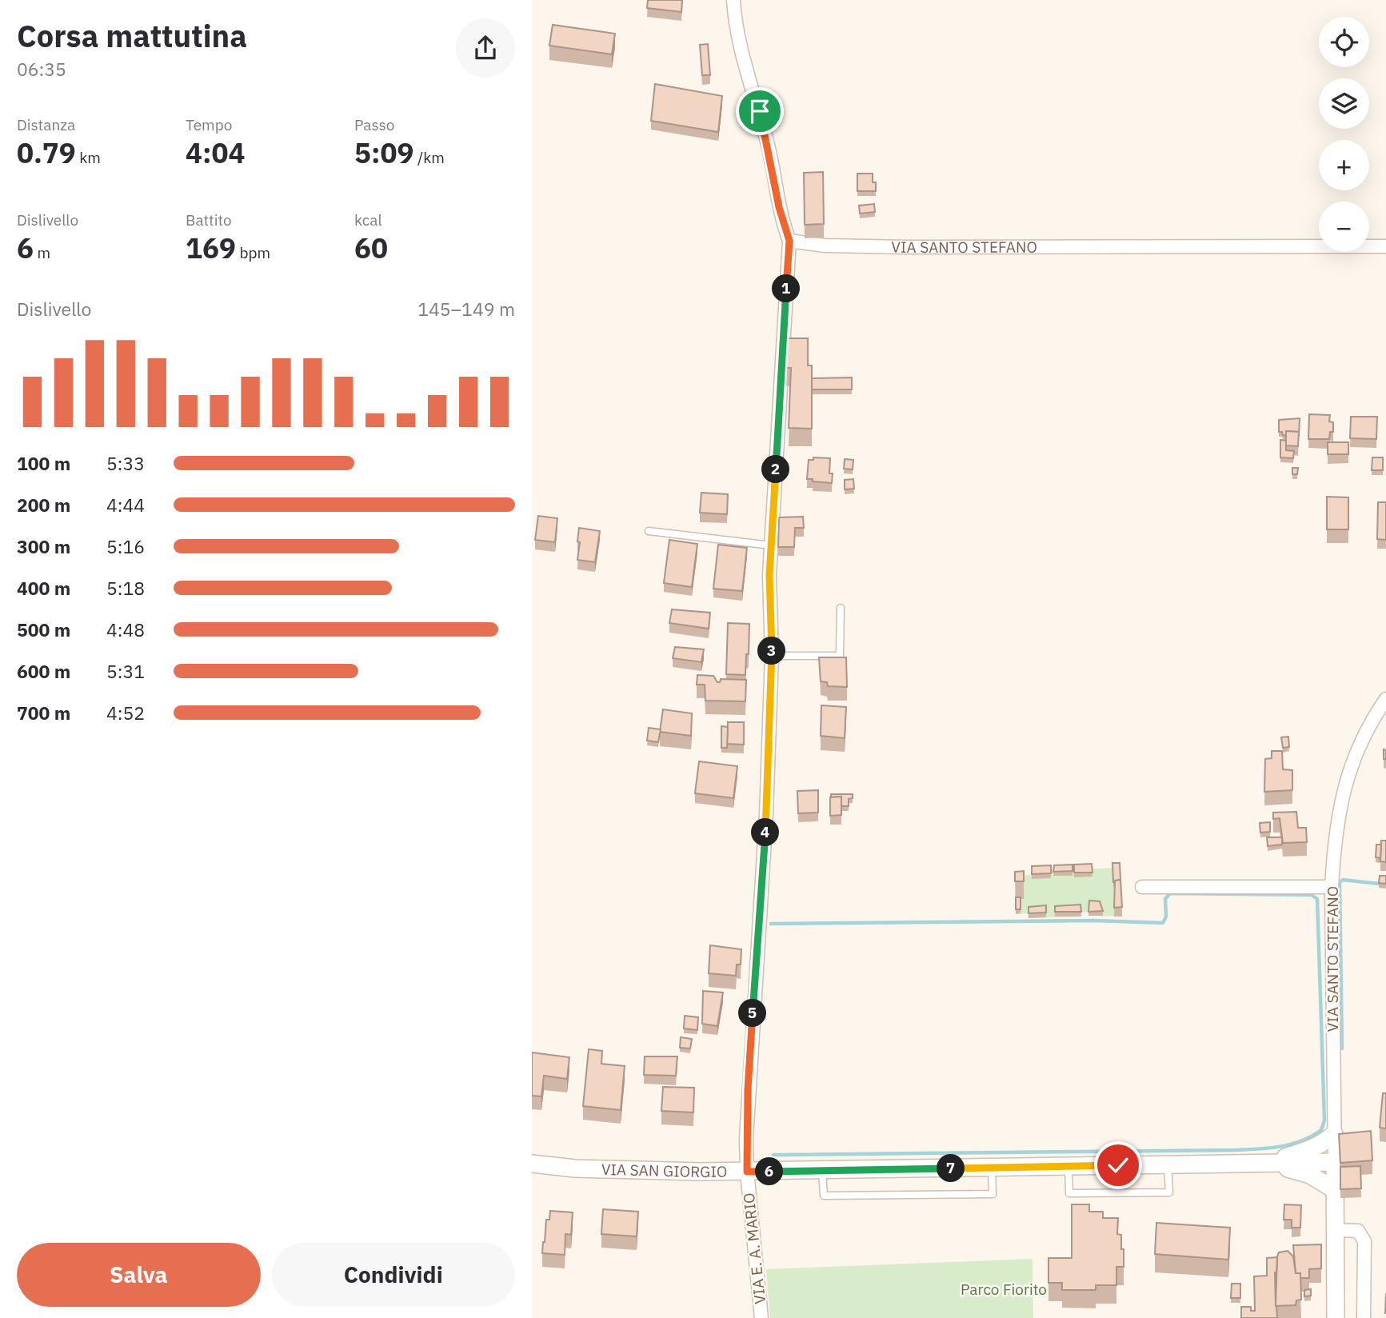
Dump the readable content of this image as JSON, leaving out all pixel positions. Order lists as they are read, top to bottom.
{
  "streets": {
    "street": ["VIA SANTO STEFANO", "VIA SAN GIORGIO", "VIA E. A. MARIO"]
  },
  "crossings": [
    ["VIA SANTO STEFANO", "VIA SAN GIORGIO"],
    ["VIA SANTO STEFANO", "VIA E. A. MARIO"],
    ["VIA SAN GIORGIO", "VIA E. A. MARIO"]
  ],
  "parks": ["Parco Fiorito"],
  "page": {
    "heading": ["Corsa mattutina", "06:35"],
    "map_buttons": ["+", "−"],
    "stats": [
      ["Distanza", "0.79 km"],
      ["Tempo", "4:04"],
      ["Passo", "5:09 /km"],
      ["Dislivello", "6 m"],
      ["Battito", "169 bpm"],
      ["kcal", "60"]
    ],
    "pins": [
      "1",
      "2",
      "3",
      "4",
      "5",
      "7",
      "6"
    ],
    "chart": ["Dislivello", "145–149 m"],
    "list": [
      {
        "name": "100 m",
        "note": "5:33"
      },
      {
        "name": "200 m",
        "note": "4:44"
      },
      {
        "name": "300 m",
        "note": "5:16"
      },
      {
        "name": "400 m",
        "note": "5:18"
      },
      {
        "name": "500 m",
        "note": "4:48"
      },
      {
        "name": "600 m",
        "note": "5:31"
      },
      {
        "name": "700 m",
        "note": "4:52"
      }
    ],
    "buttons": ["Salva", "Condividi"]
  }
}
